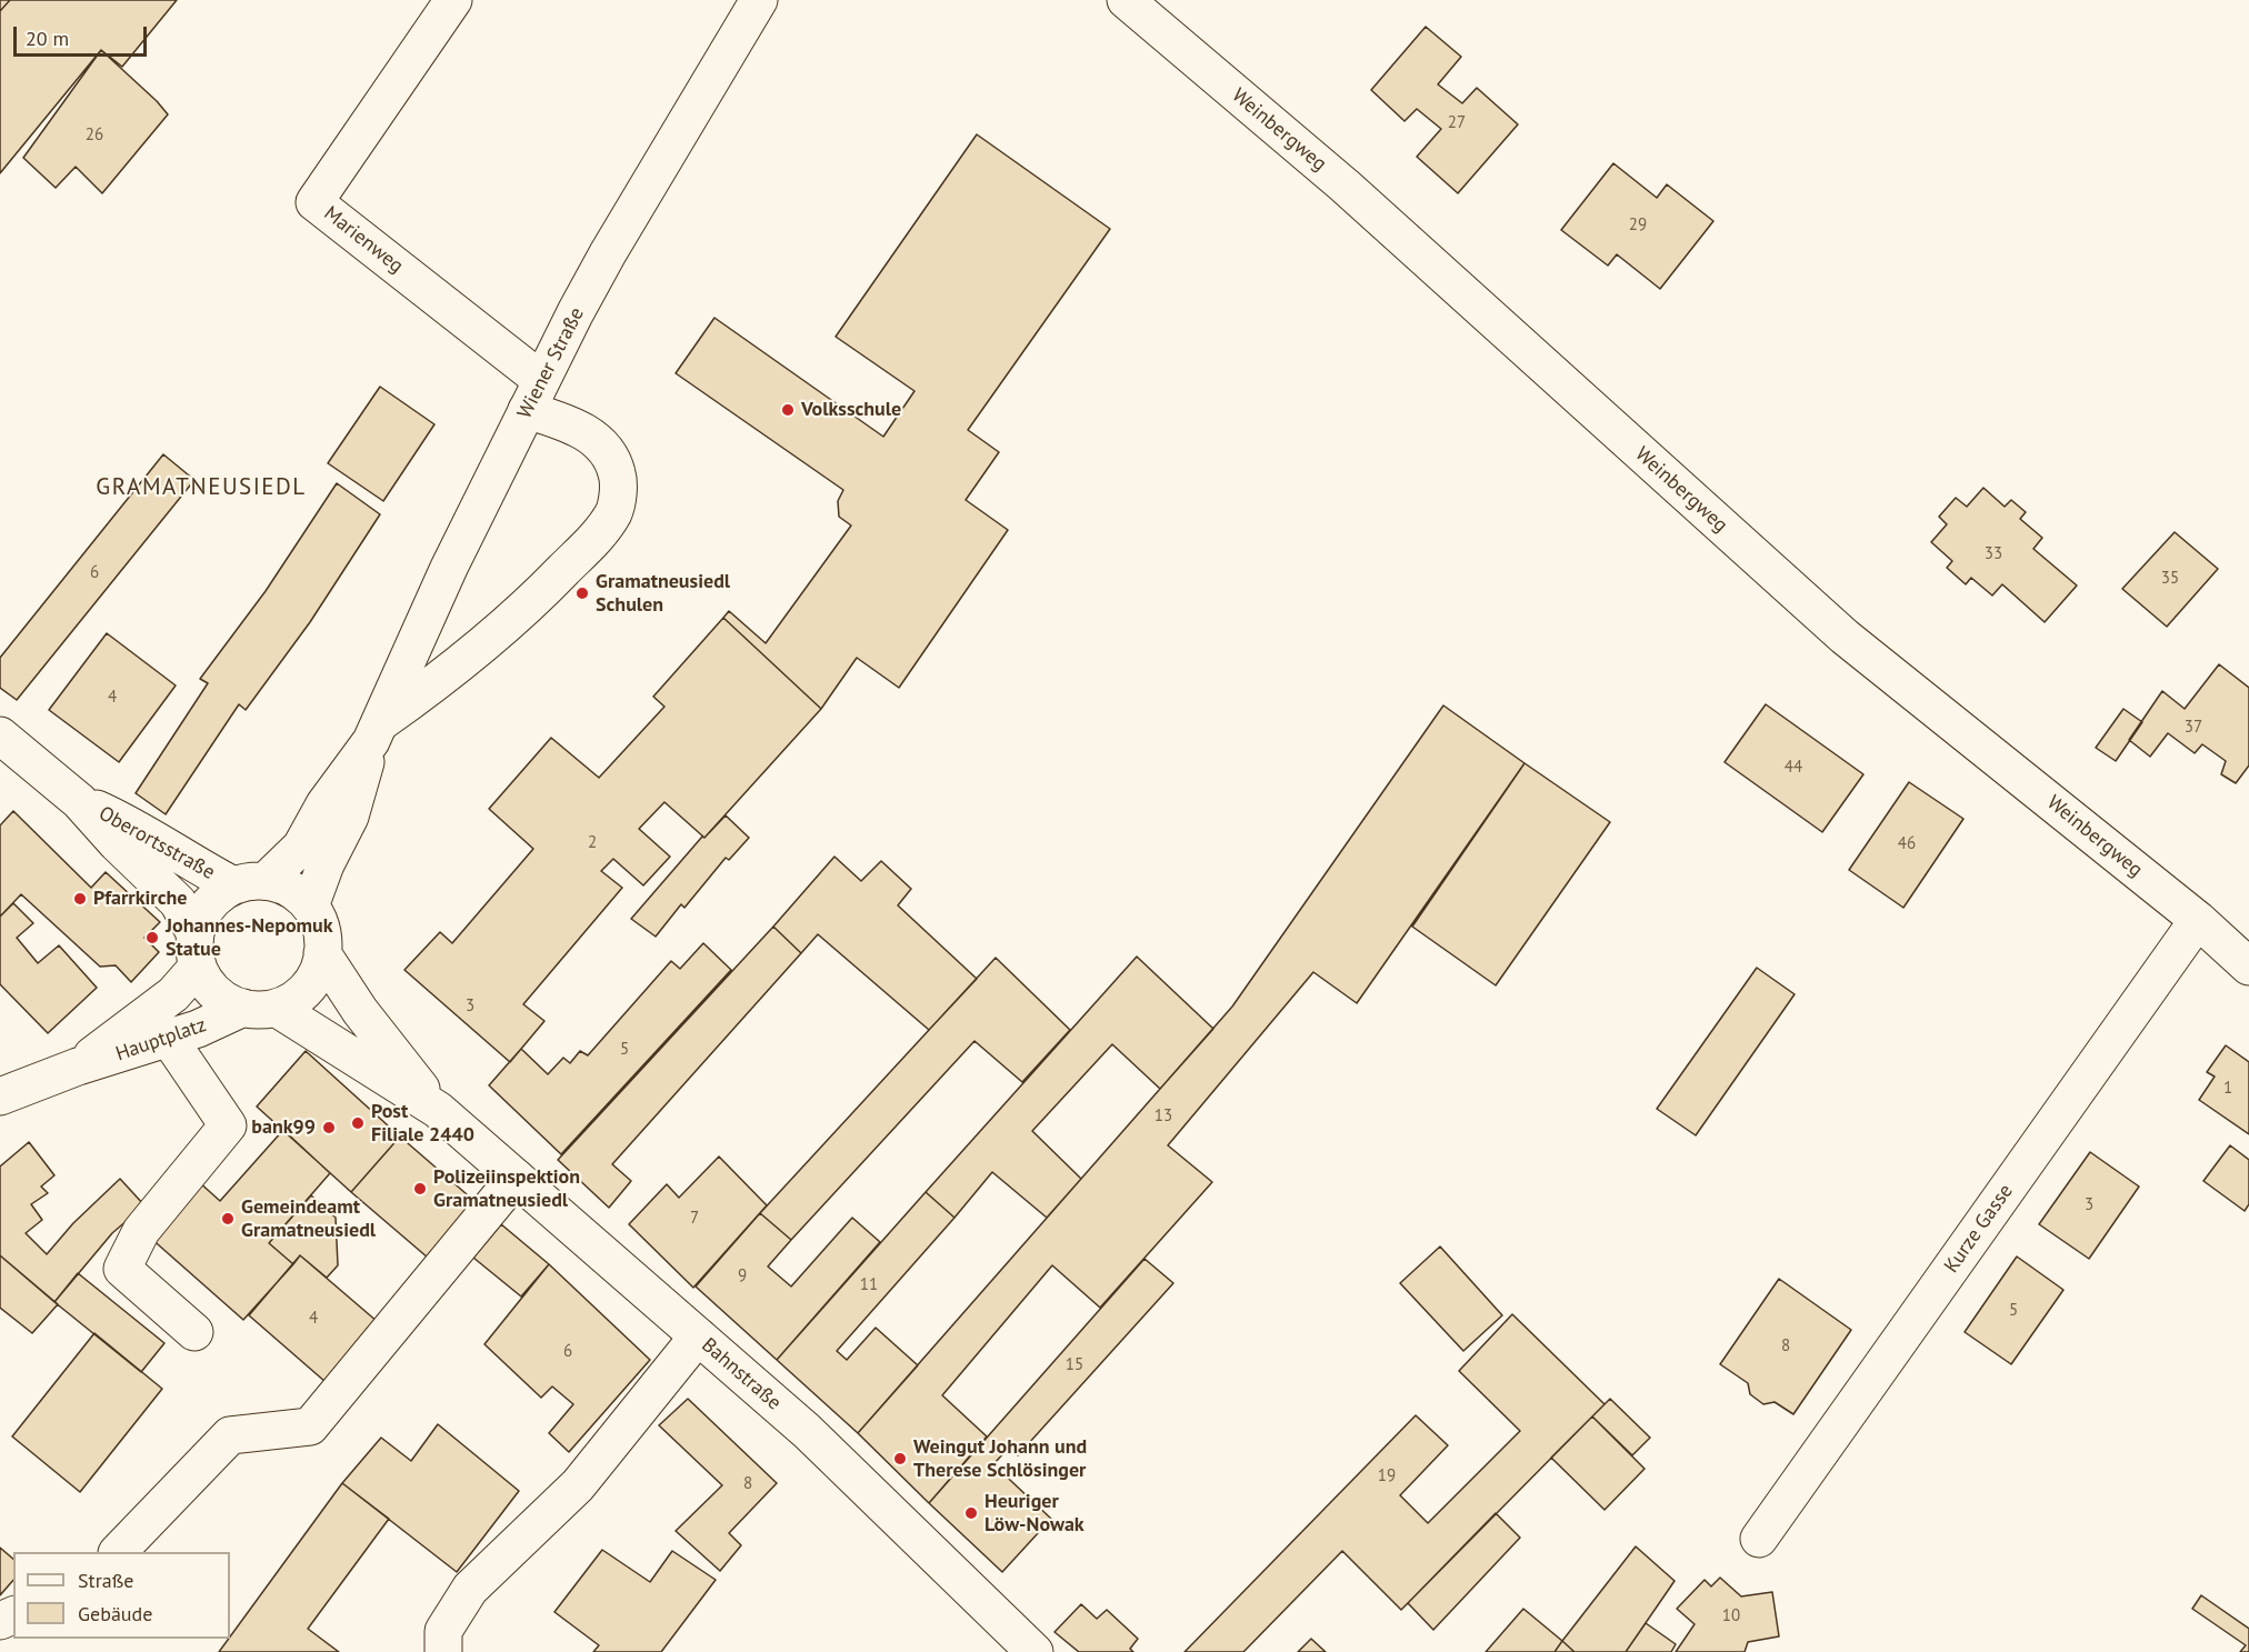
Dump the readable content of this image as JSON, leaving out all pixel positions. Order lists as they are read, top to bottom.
{
  "streets": {
    "main road": [
      "Weinbergweg",
      "Marienweg",
      "Wiener Straße",
      "Oberortsstraße",
      "Hauptplatz",
      "Kurze Gasse",
      "Bahnstraße"
    ]
  },
  "crossings": [
    ["Weinbergweg", "Kurze Gasse"],
    ["Marienweg", "Wiener Straße"],
    ["Wiener Straße", "Oberortsstraße"],
    ["Wiener Straße", "Hauptplatz"],
    ["Wiener Straße", "Bahnstraße"],
    ["Oberortsstraße", "Hauptplatz"],
    ["Oberortsstraße", "Bahnstraße"],
    ["Hauptplatz", "Bahnstraße"]
  ],
  "districts": ["GRAMATNEUSIEDL"],
  "places": [
    "Volksschule",
    "Gramatneusiedl Schulen",
    "Pfarrkirche",
    "Johannes-Nepomuk Statue",
    "Post Filiale 2440",
    "bank99",
    "Polizeiinspektion Gramatneusiedl",
    "Gemeindeamt Gramatneusiedl",
    "Weingut Johann und Therese Schlösinger",
    "Heuriger Löw-Nowak"
  ],
  "house_numbers": [
    "27",
    "26",
    "29",
    "33",
    "6",
    "35",
    "4",
    "37",
    "44",
    "2",
    "46",
    "3",
    "5",
    "1",
    "13",
    "3",
    "7",
    "9",
    "11",
    "5",
    "4",
    "8",
    "6",
    "15",
    "19",
    "8",
    "10"
  ],
  "legend": ["Straße", "Gebäude"],
  "scale_bar": "20 m"
}
